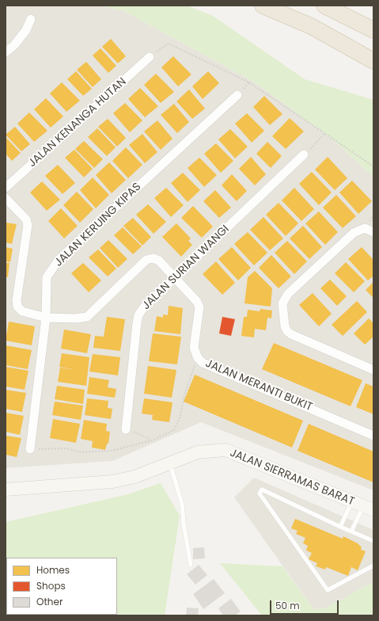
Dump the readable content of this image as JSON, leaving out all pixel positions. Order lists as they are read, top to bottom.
{
  "streets": {
    "street": [
      "JALAN KENANGA HUTAN",
      "JALAN KERUING KIPAS",
      "JALAN SURIAN WANGI",
      "JALAN MERANTI BUKIT",
      "JALAN SIERRAMAS BARAT"
    ]
  },
  "crossings": [
    ["JALAN KERUING KIPAS", "JALAN MERANTI BUKIT"],
    ["JALAN SURIAN WANGI", "JALAN MERANTI BUKIT"]
  ],
  "legend": ["Homes", "Shops", "Other"],
  "scale_bar": "50 m"
}
